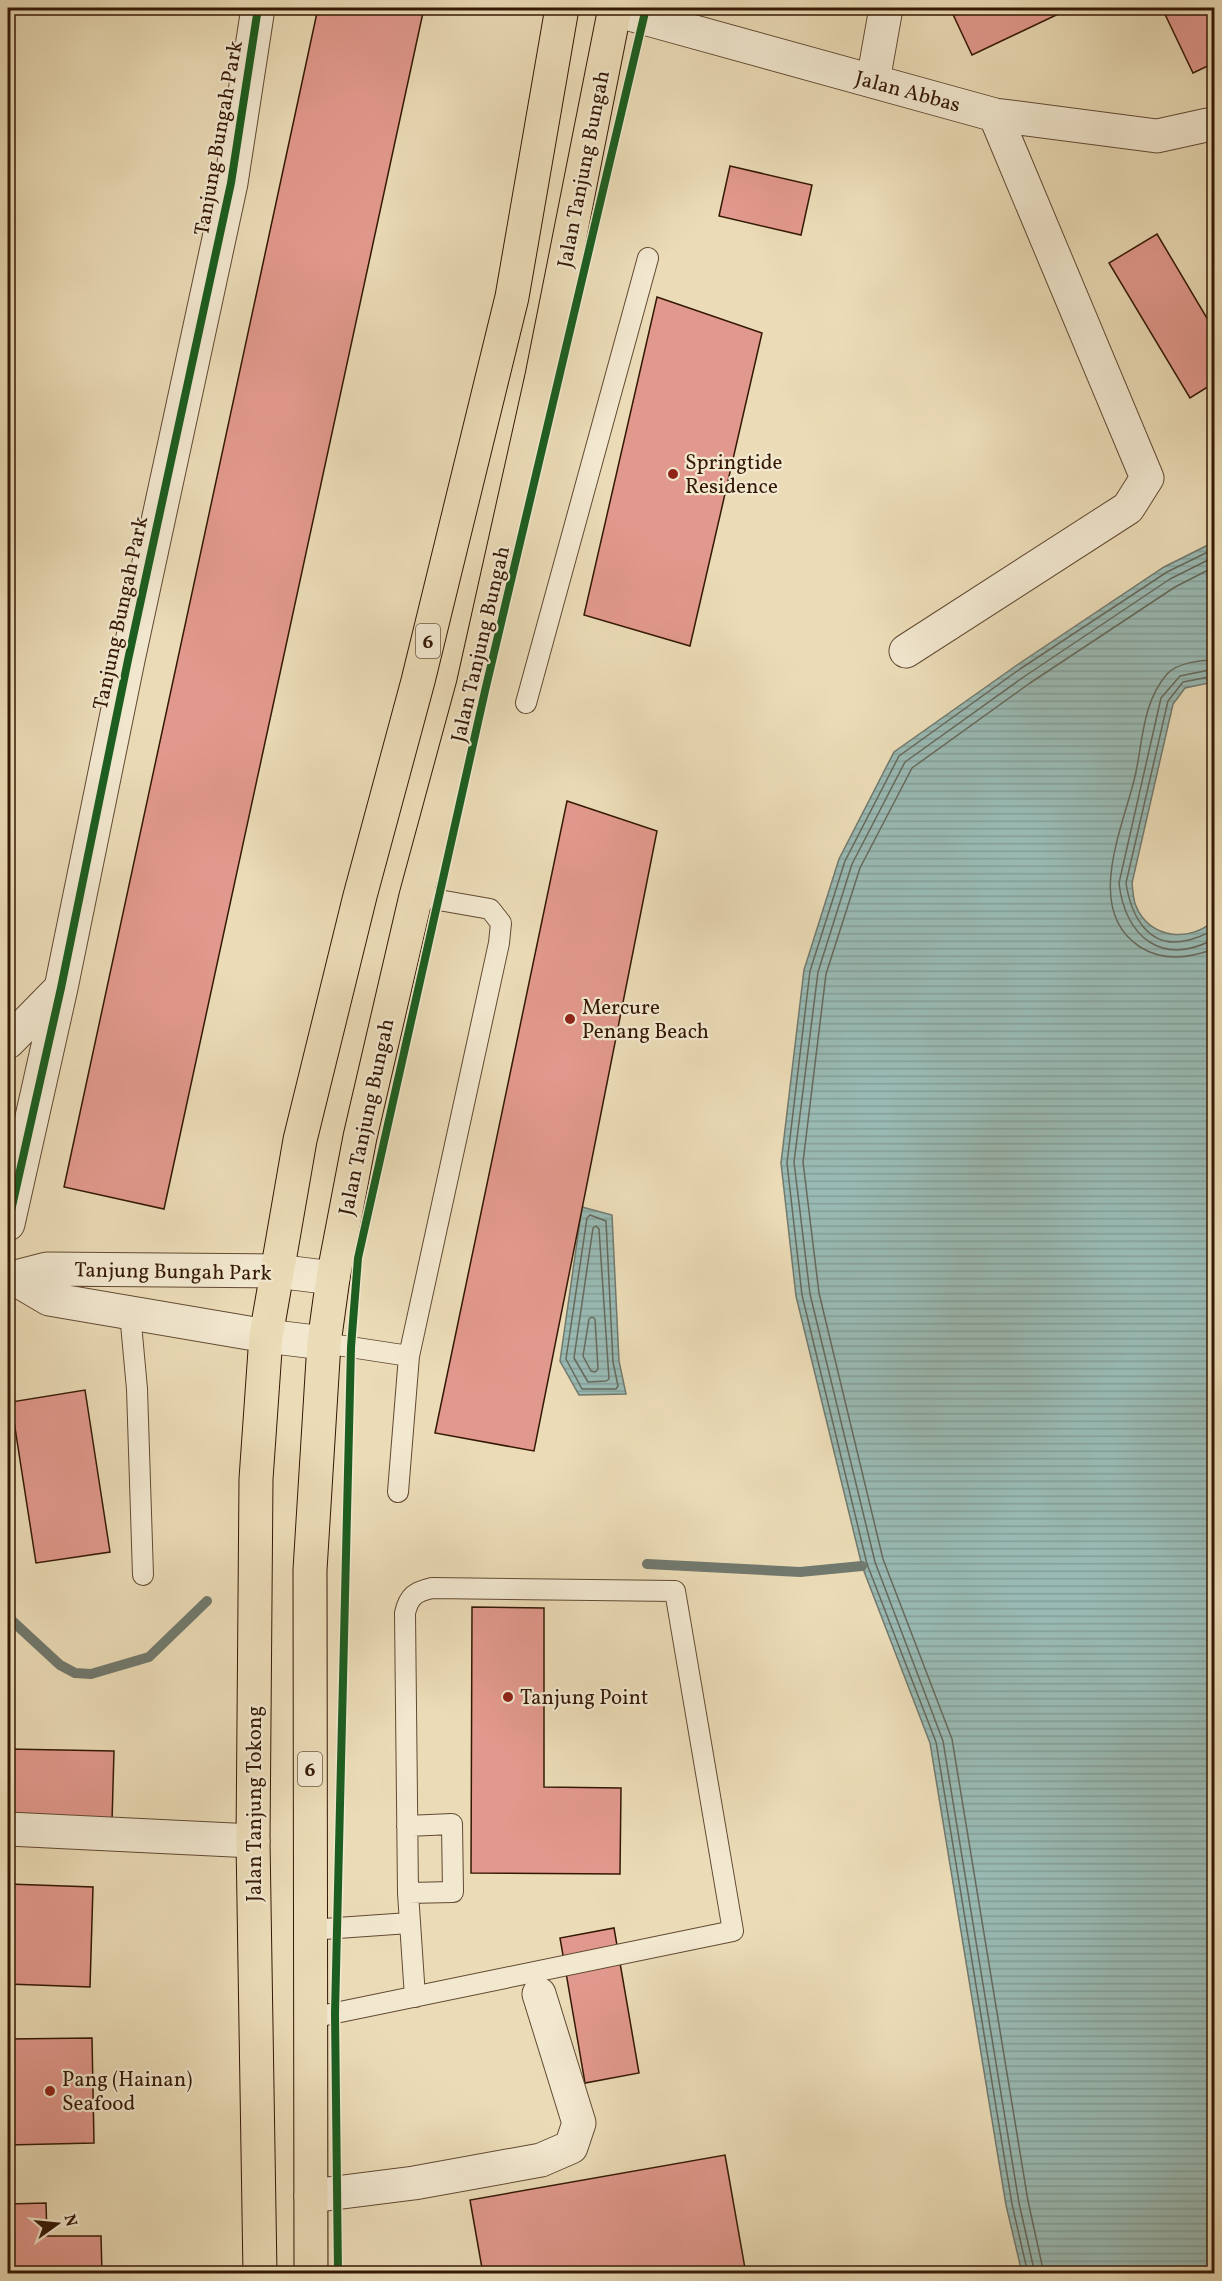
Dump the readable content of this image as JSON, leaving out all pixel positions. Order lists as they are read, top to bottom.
{
  "streets": {
    "main road": ["Jalan Tanjung Bungah", "6", "Jalan Tanjung Tokong"],
    "street": ["Jalan Abbas", "Tanjung Bungah Park"]
  },
  "crossings": [
    ["Jalan Abbas", "Jalan Tanjung Bungah"],
    ["Tanjung Bungah Park", "Jalan Tanjung Bungah"],
    ["Tanjung Bungah Park", "6"],
    ["Tanjung Bungah Park", "Jalan Tanjung Tokong"],
    ["Jalan Tanjung Bungah", "6"],
    ["6", "Jalan Tanjung Tokong"]
  ],
  "places": [
    "Springtide Residence",
    "Mercure Penang Beach",
    "Tanjung Point",
    "Pang (Hainan) Seafood"
  ],
  "north": "right"
}
